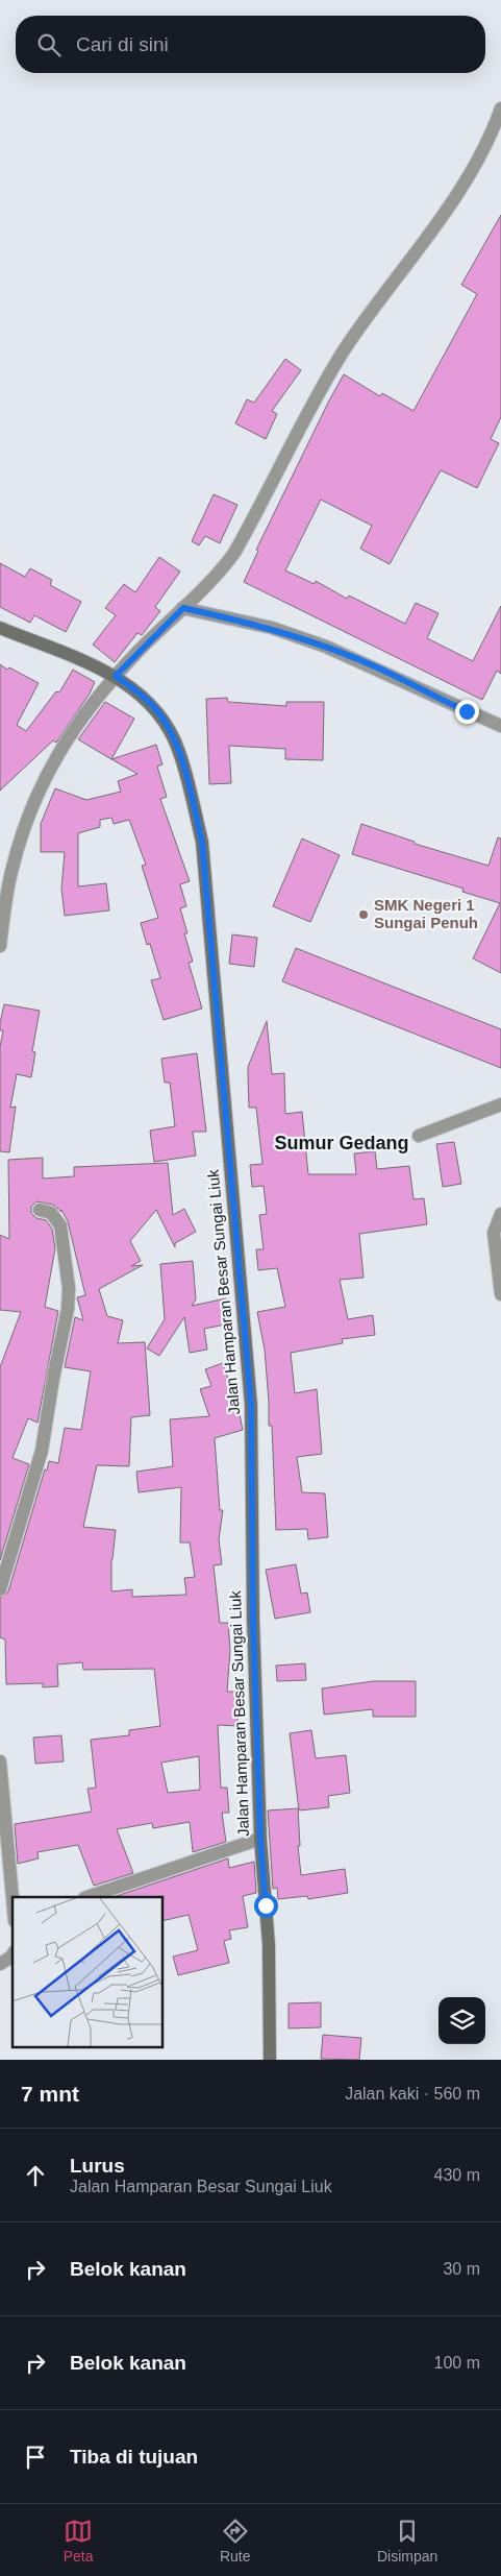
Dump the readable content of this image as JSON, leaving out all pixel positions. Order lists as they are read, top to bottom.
{
  "streets": {
    "street": ["Jalan Hamparan Besar Sungai Liuk"]
  },
  "districts": ["Sumur Gedang"],
  "places": ["SMK Negeri 1 Sungai Penuh"],
  "page": {
    "search": "Cari di sini",
    "heading": ["7 mnt", "Jalan kaki · 560 m"],
    "list": [
      ["Lurus", "Jalan Hamparan Besar Sungai Liuk", "430 m"],
      ["Belok kanan", "30 m"],
      ["Belok kanan", "100 m"],
      "Tiba di tujuan"
    ],
    "nav": ["Peta", "Rute", "Disimpan"]
  }
}
